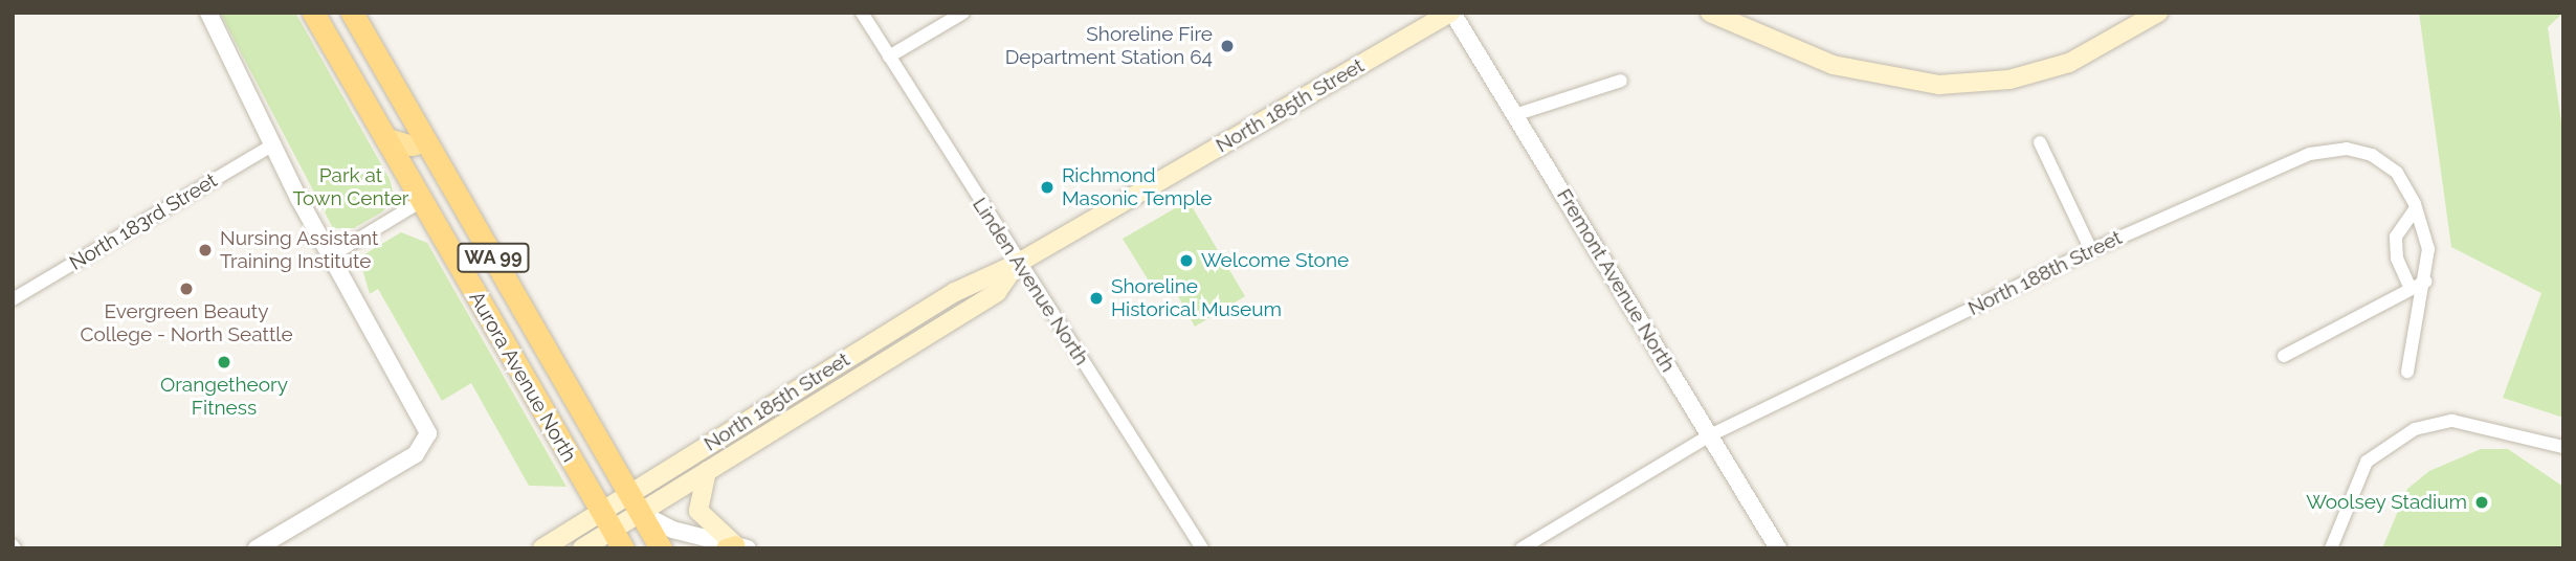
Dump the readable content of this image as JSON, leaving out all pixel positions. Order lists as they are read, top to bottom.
{
  "streets": {
    "highway": ["WA 99", "Aurora Avenue North"],
    "main road": ["North 185th Street"],
    "street": [
      "North 183rd Street",
      "North 188th Street",
      "Fremont Avenue North",
      "Linden Avenue North"
    ]
  },
  "crossings": [
    ["North 185th Street", "Fremont Avenue North"],
    ["North 185th Street", "Linden Avenue North"],
    ["North 185th Street", "Aurora Avenue North"],
    ["North 188th Street", "Fremont Avenue North"]
  ],
  "parks": ["Park at Town Center"],
  "places": [
    "Shoreline Fire Department Station 64",
    "Richmond Masonic Temple",
    "Nursing Assistant Training Institute",
    "Welcome Stone",
    "Evergreen Beauty College - North Seattle",
    "Shoreline Historical Museum",
    "Orangetheory Fitness",
    "Woolsey Stadium"
  ]
}
